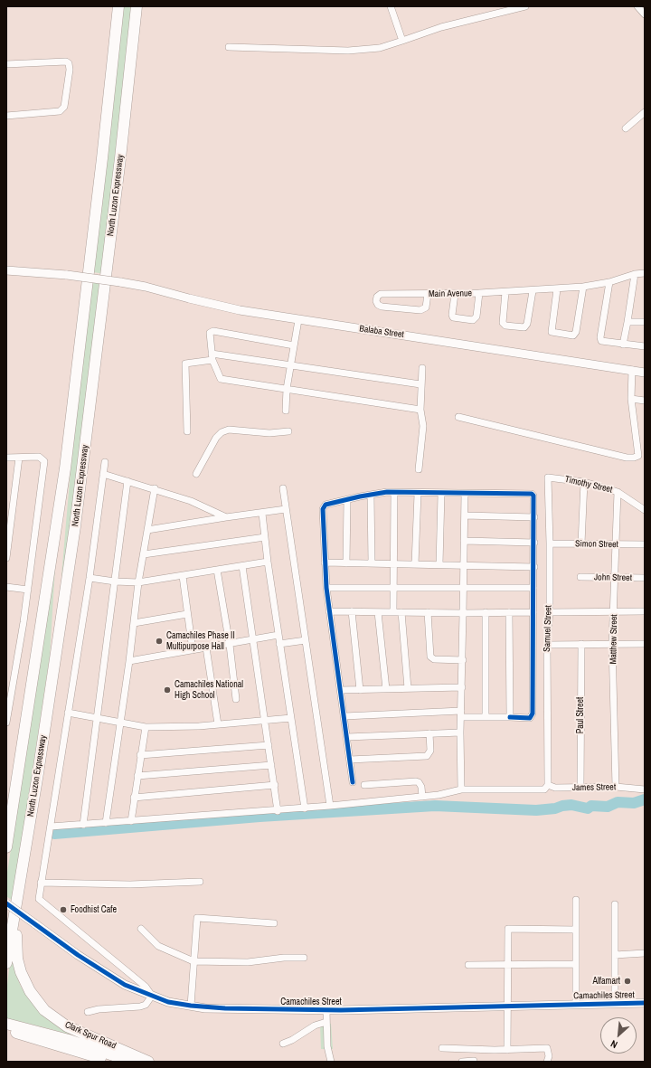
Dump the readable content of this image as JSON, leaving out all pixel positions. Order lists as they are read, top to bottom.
{
  "streets": {
    "highway": ["North Luzon Expressway", "Clark Spur Road"],
    "street": [
      "Main Avenue",
      "Balaba Street",
      "Timothy Street",
      "Simon Street",
      "John Street",
      "Samuel Street",
      "Matthew Street",
      "Paul Street",
      "James Street",
      "Camachiles Street"
    ]
  },
  "crossings": [
    ["North Luzon Expressway", "Clark Spur Road"],
    ["Timothy Street", "Samuel Street"],
    ["Timothy Street", "Matthew Street"],
    ["Simon Street", "Samuel Street"],
    ["Simon Street", "Matthew Street"],
    ["John Street", "Matthew Street"],
    ["Samuel Street", "James Street"],
    ["Matthew Street", "James Street"],
    ["Paul Street", "James Street"]
  ],
  "places": [
    "Camachiles Phase II Multipurpose Hall",
    "Camachiles National High School",
    "Foodhist Cafe",
    "Alfamart"
  ],
  "north": "bottom left"
}
